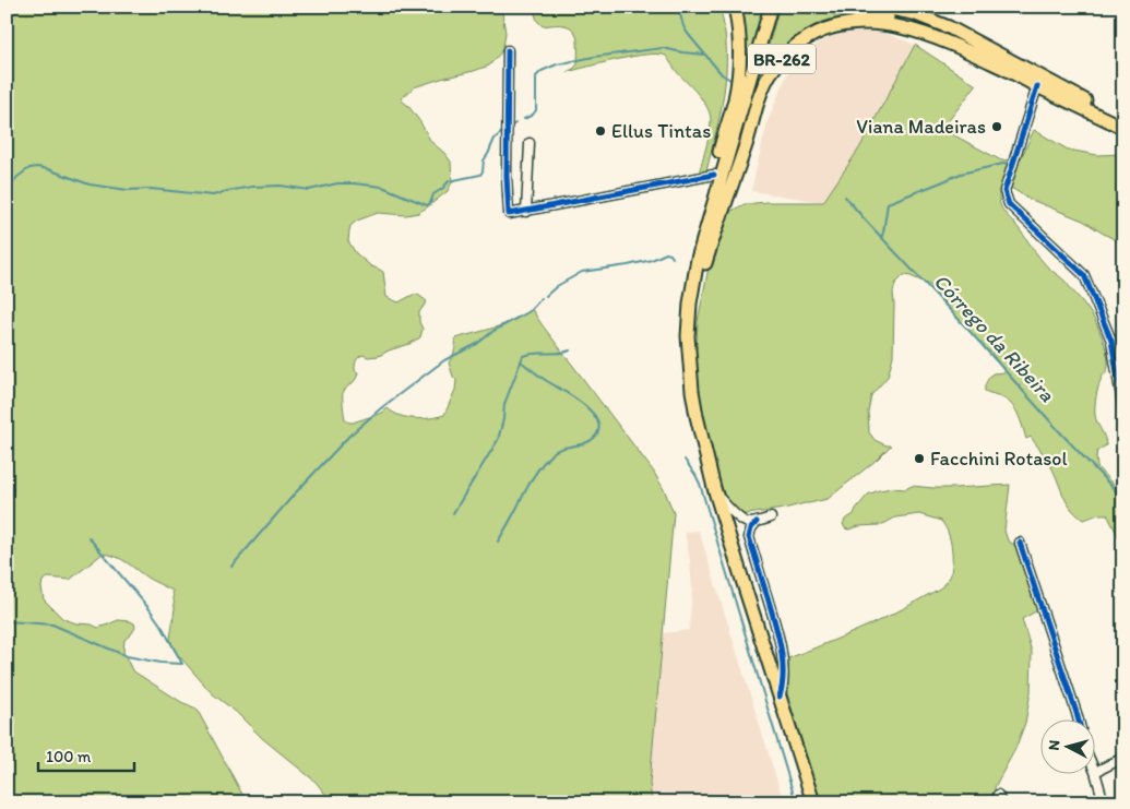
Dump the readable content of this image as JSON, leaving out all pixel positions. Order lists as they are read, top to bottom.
{
  "streets": {
    "highway": ["BR-262"]
  },
  "water": ["Córrego da Ribeira"],
  "places": ["Viana Madeiras", "Ellus Tintas", "Facchini Rotasol"],
  "scale_bar": "100 m",
  "north": "left"
}
